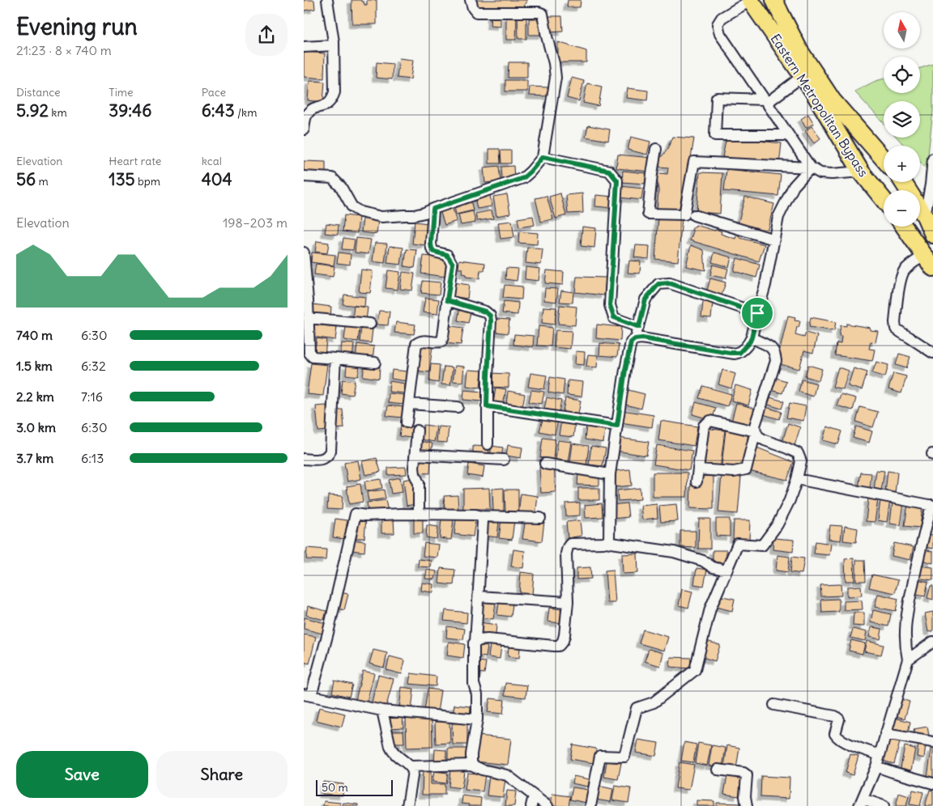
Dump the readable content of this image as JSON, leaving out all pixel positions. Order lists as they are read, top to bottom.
{
  "streets": {
    "main road": ["Eastern Metropolitan Bypass"]
  },
  "scale_bar": "50 m",
  "north": "top",
  "page": {
    "heading": ["Evening run", "21:23 · 8 × 740 m"],
    "map_buttons": ["+", "−"],
    "stats": [
      ["Distance", "5.92 km"],
      ["Time", "39:46"],
      ["Pace", "6:43 /km"],
      ["Elevation", "56 m"],
      ["Heart rate", "135 bpm"],
      ["kcal", "404"]
    ],
    "chart": ["Elevation", "198–203 m"],
    "list": [
      {
        "name": "740 m",
        "note": "6:30"
      },
      {
        "name": "1.5 km",
        "note": "6:32"
      },
      {
        "name": "2.2 km",
        "note": "7:16"
      },
      {
        "name": "3.0 km",
        "note": "6:30"
      },
      {
        "name": "3.7 km",
        "note": "6:13"
      }
    ],
    "buttons": ["Save", "Share"],
    "scale": "50 m"
  }
}
